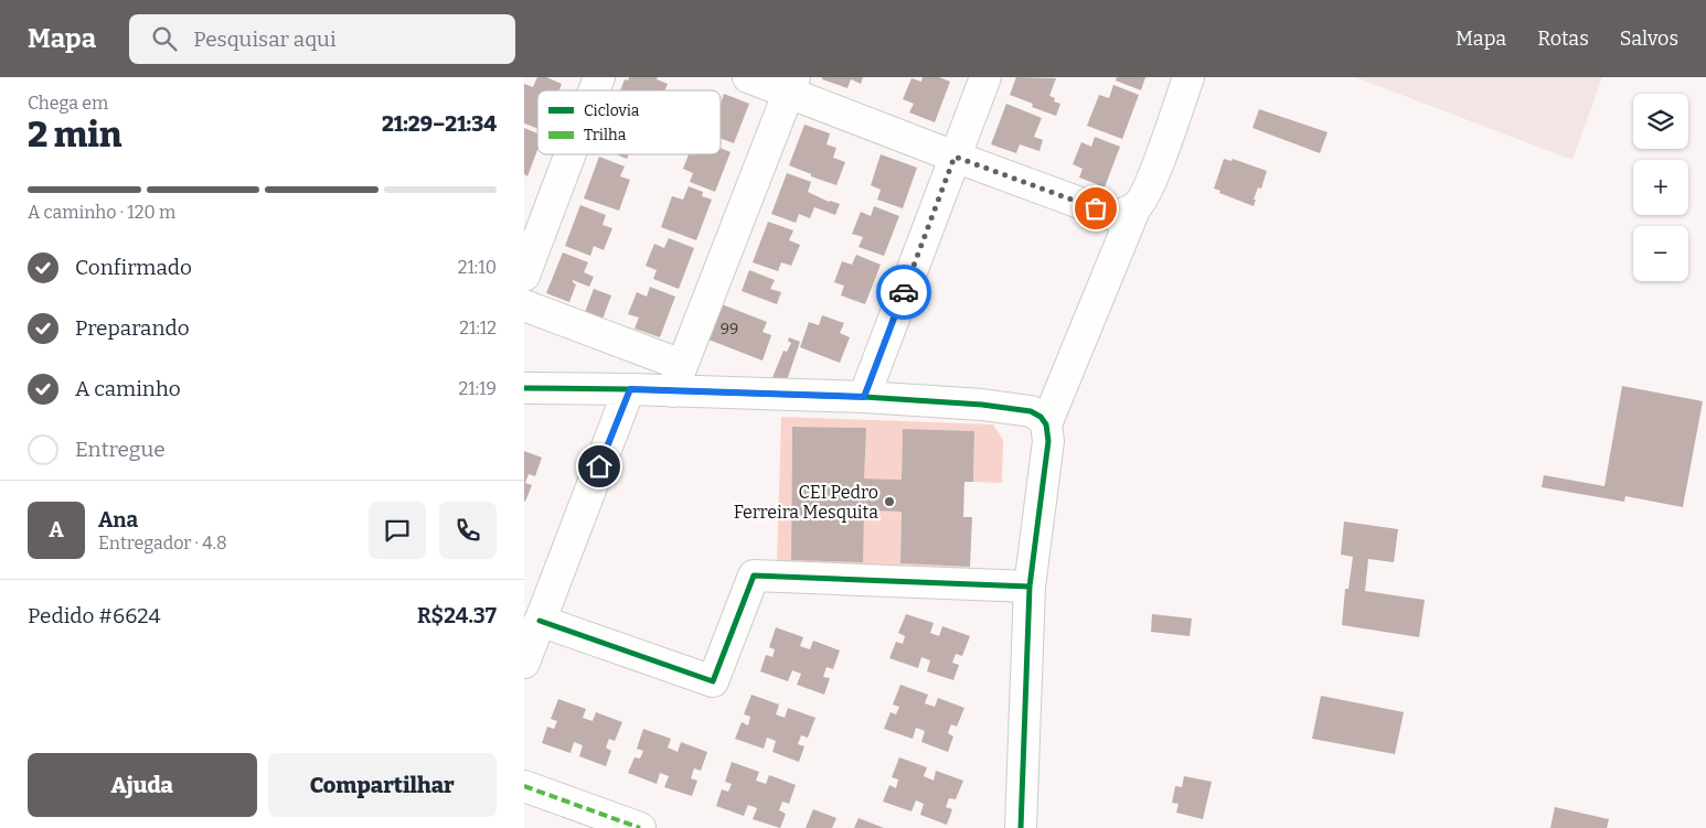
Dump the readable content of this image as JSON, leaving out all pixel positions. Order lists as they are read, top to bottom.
{
  "places": ["CEI Pedro Ferreira Mesquita"],
  "house_numbers": ["99"],
  "legend": ["Ciclovia", "Trilha"],
  "page": {
    "header": "Mapa",
    "search": "Pesquisar aqui",
    "nav": ["Mapa", "Rotas", "Salvos"],
    "heading": ["2 min", "Chega em", "21:29–21:34"],
    "panel": [
      "Ana",
      "Entregador · 4.8",
      "Pedido #6624",
      "R$24.37"
    ],
    "map_buttons": ["+", "−"],
    "bar": "A caminho · 120 m",
    "list": [
      ["Confirmado", "21:10"],
      ["Preparando", "21:12"],
      ["A caminho", "21:19"],
      "Entregue"
    ],
    "round": "A",
    "buttons": ["Ajuda", "Compartilhar"]
  }
}
